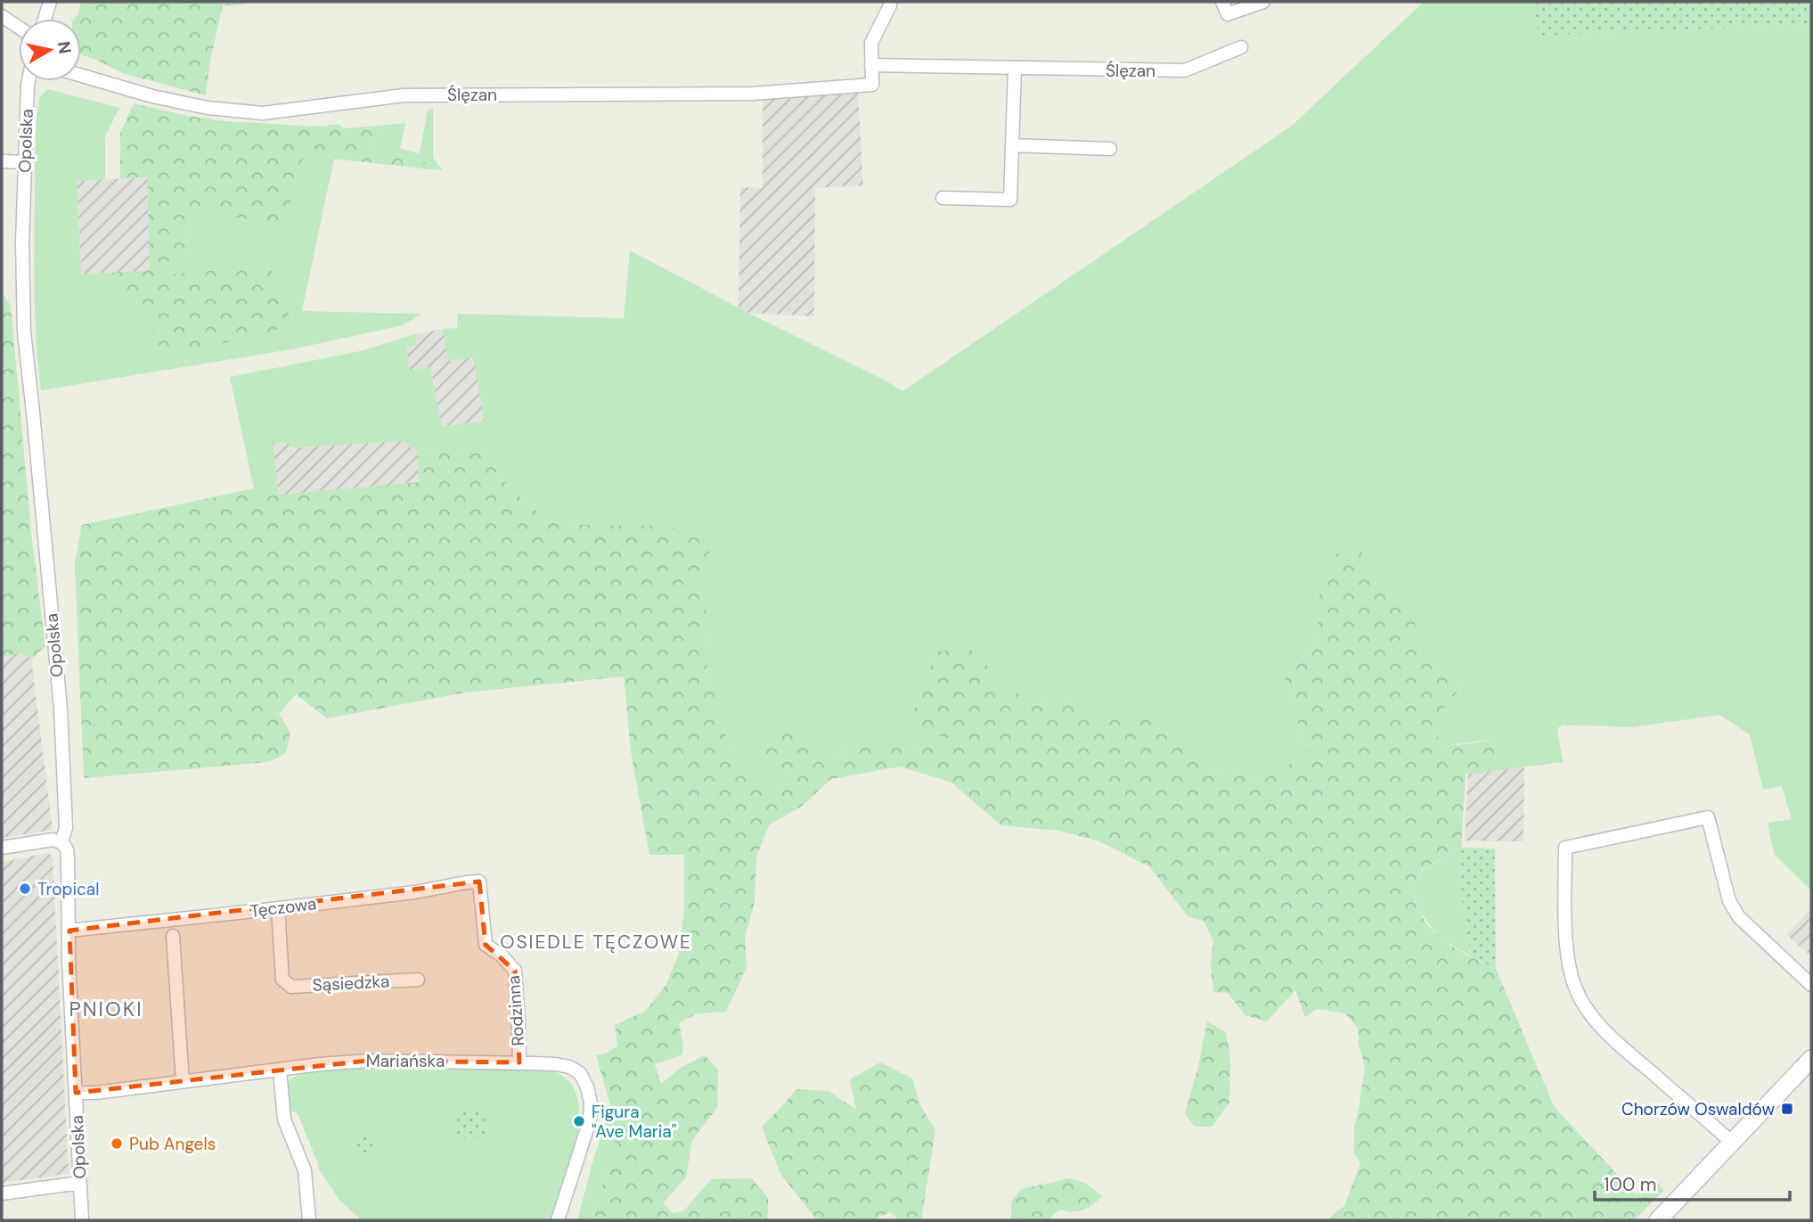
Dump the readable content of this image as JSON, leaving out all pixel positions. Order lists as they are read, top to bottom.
{
  "streets": {
    "street": [
      "Ślęzan",
      "Opolska",
      "Tęczowa",
      "Sąsiedzka",
      "Rodzinna",
      "Mariańska"
    ]
  },
  "crossings": [
    ["Opolska", "Tęczowa"],
    ["Opolska", "Mariańska"],
    ["Tęczowa", "Sąsiedzka"],
    ["Tęczowa", "Rodzinna"],
    ["Rodzinna", "Mariańska"]
  ],
  "districts": ["OSIEDLE TĘCZOWE", "PNIOKI"],
  "places": {
    "other": ["Tropical", "Figura \"Ave Maria\"", "Pub Angels"],
    "transit": ["Chorzów Oswaldów"]
  },
  "scale_bar": "100 m",
  "north": "right"
}
